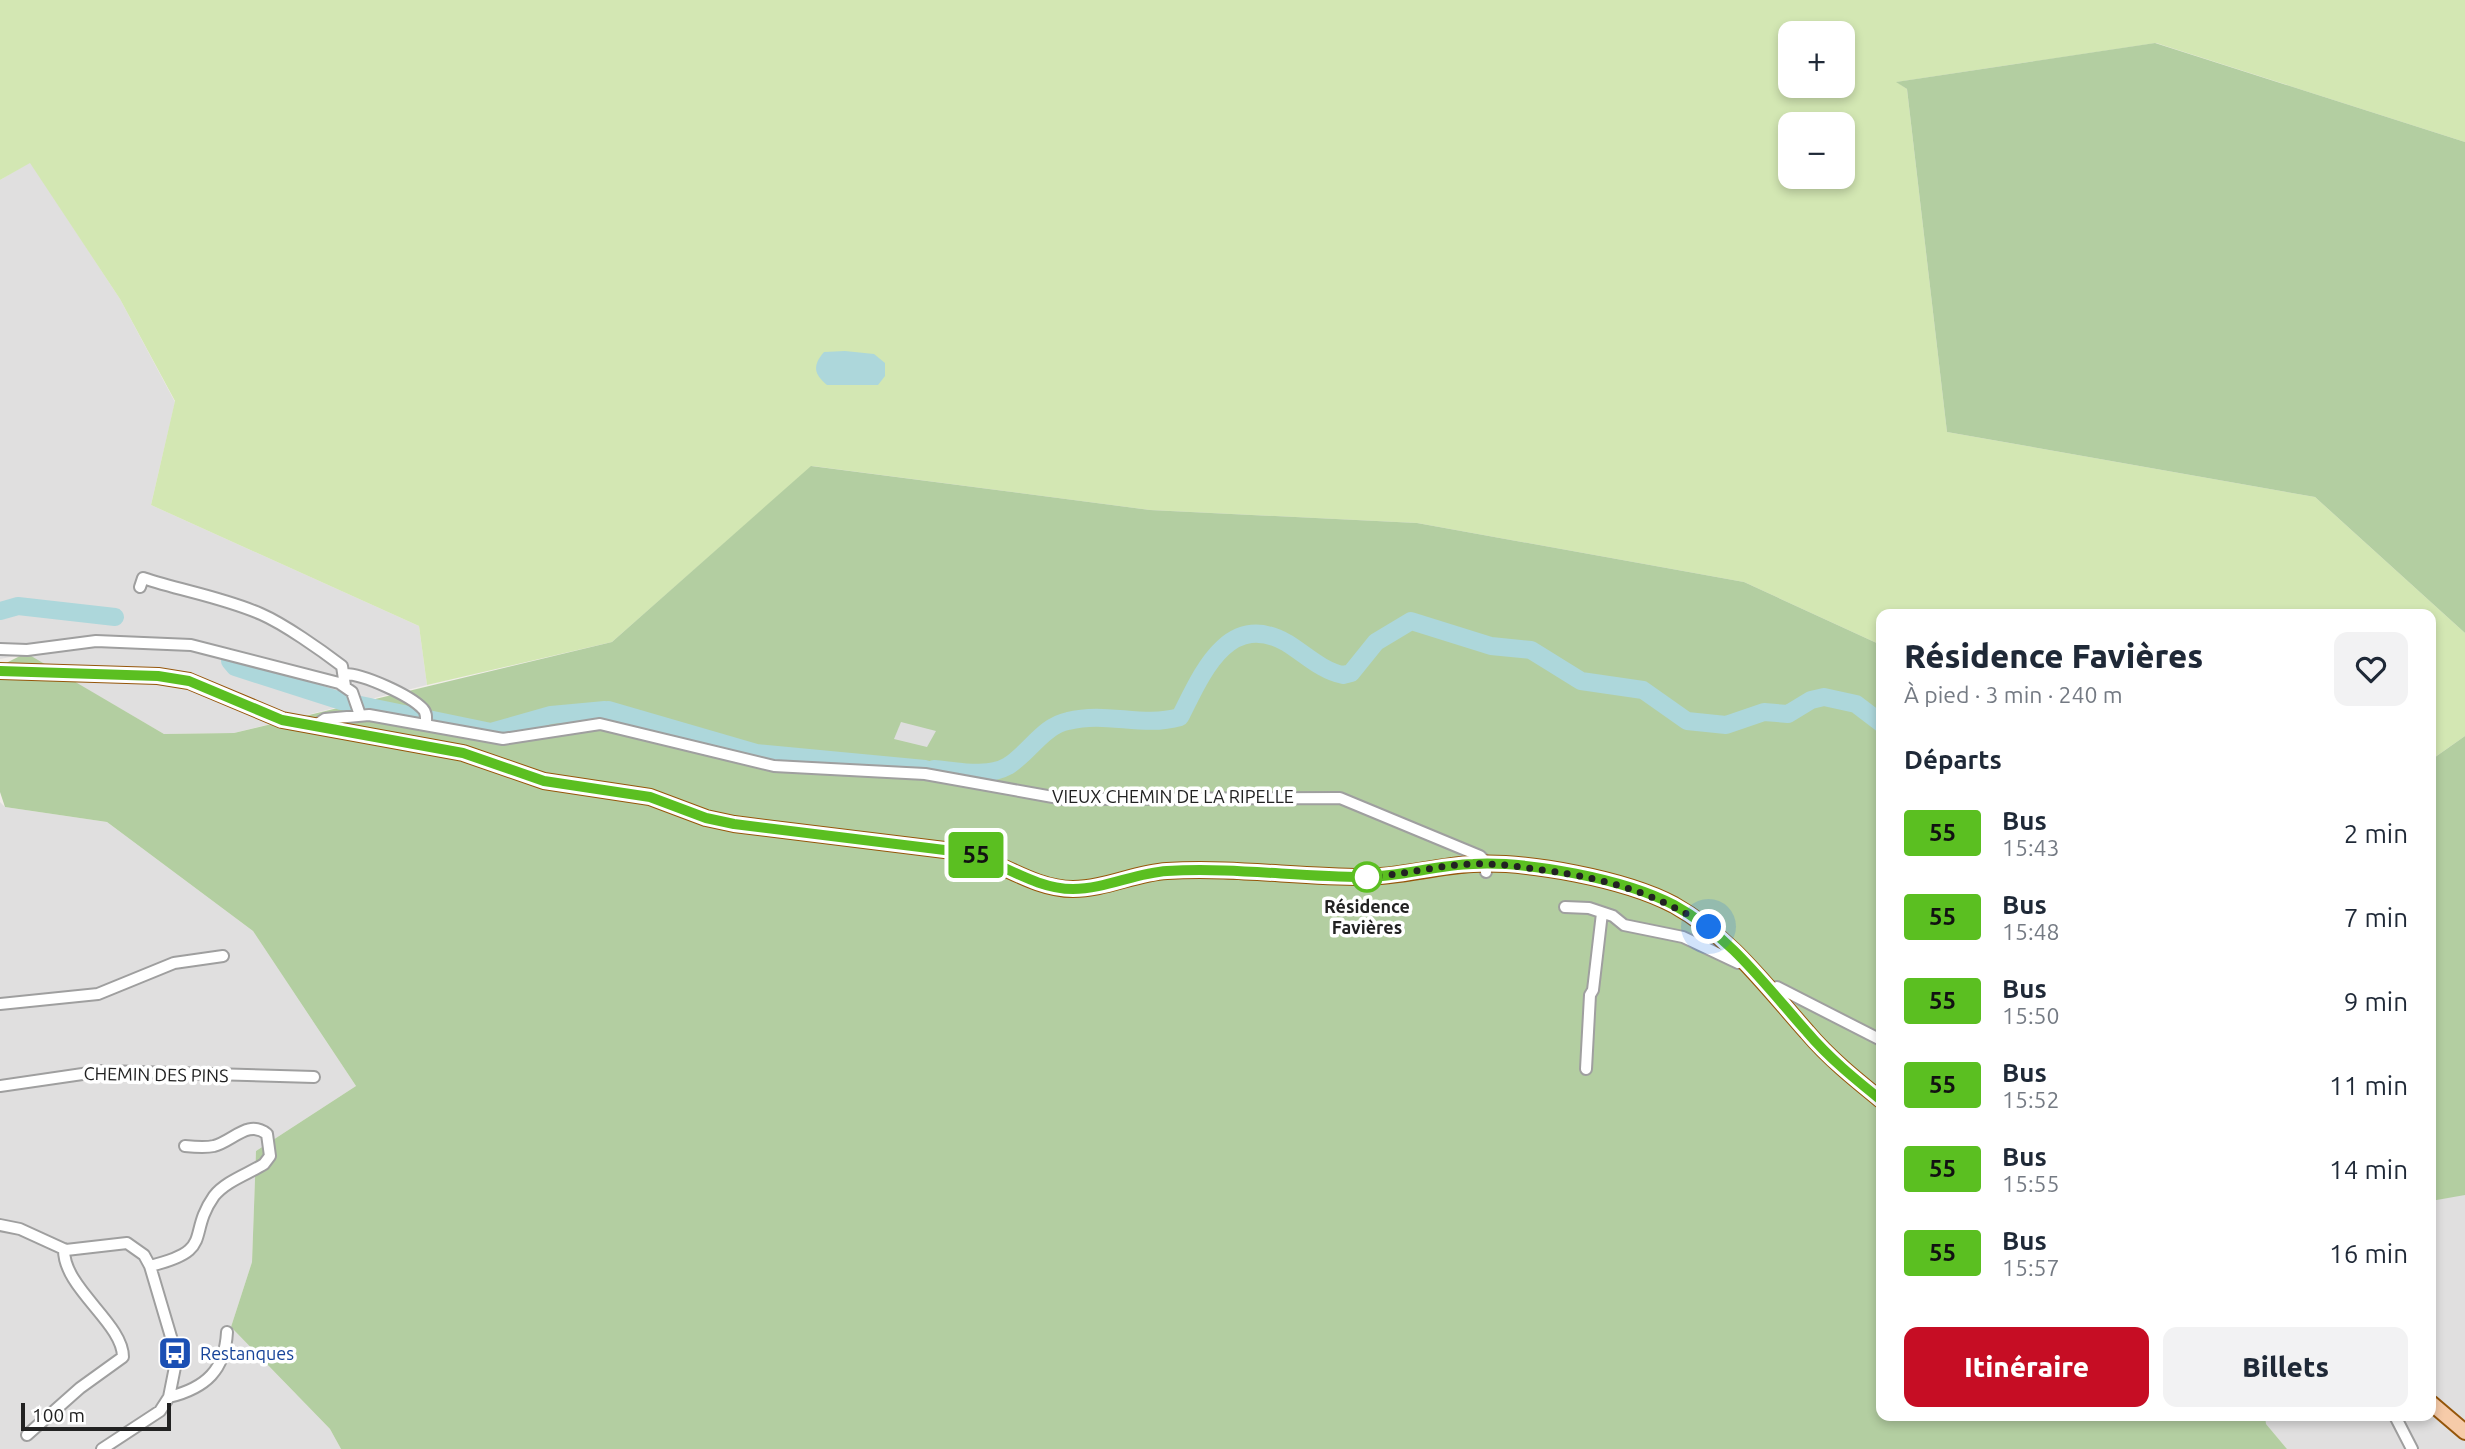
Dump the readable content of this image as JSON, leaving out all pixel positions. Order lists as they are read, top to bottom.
{
  "streets": {
    "street": ["VIEUX CHEMIN DE LA RIPELLE", "CHEMIN DES PINS"]
  },
  "places": {
    "other": ["Résidence Favières"],
    "bus stop": ["Restanques"]
  },
  "lines": ["bus line 55"],
  "scale_bar": "100 m",
  "page": {
    "on_map": "55",
    "map_buttons": ["+", "−"],
    "heading": [
      ["Résidence Favières", "À pied · 3 min · 240 m"],
      "Départs"
    ],
    "list": [
      {
        "mark": "55",
        "name": "Bus",
        "note": "15:43",
        "value": "2 min"
      },
      {
        "mark": "55",
        "name": "Bus",
        "note": "15:48",
        "value": "7 min"
      },
      {
        "mark": "55",
        "name": "Bus",
        "note": "15:50",
        "value": "9 min"
      },
      {
        "mark": "55",
        "name": "Bus",
        "note": "15:52",
        "value": "11 min"
      },
      {
        "mark": "55",
        "name": "Bus",
        "note": "15:55",
        "value": "14 min"
      },
      {
        "mark": "55",
        "name": "Bus",
        "note": "15:57",
        "value": "16 min"
      }
    ],
    "buttons": ["Itinéraire", "Billets"],
    "scale": "100 m"
  }
}
